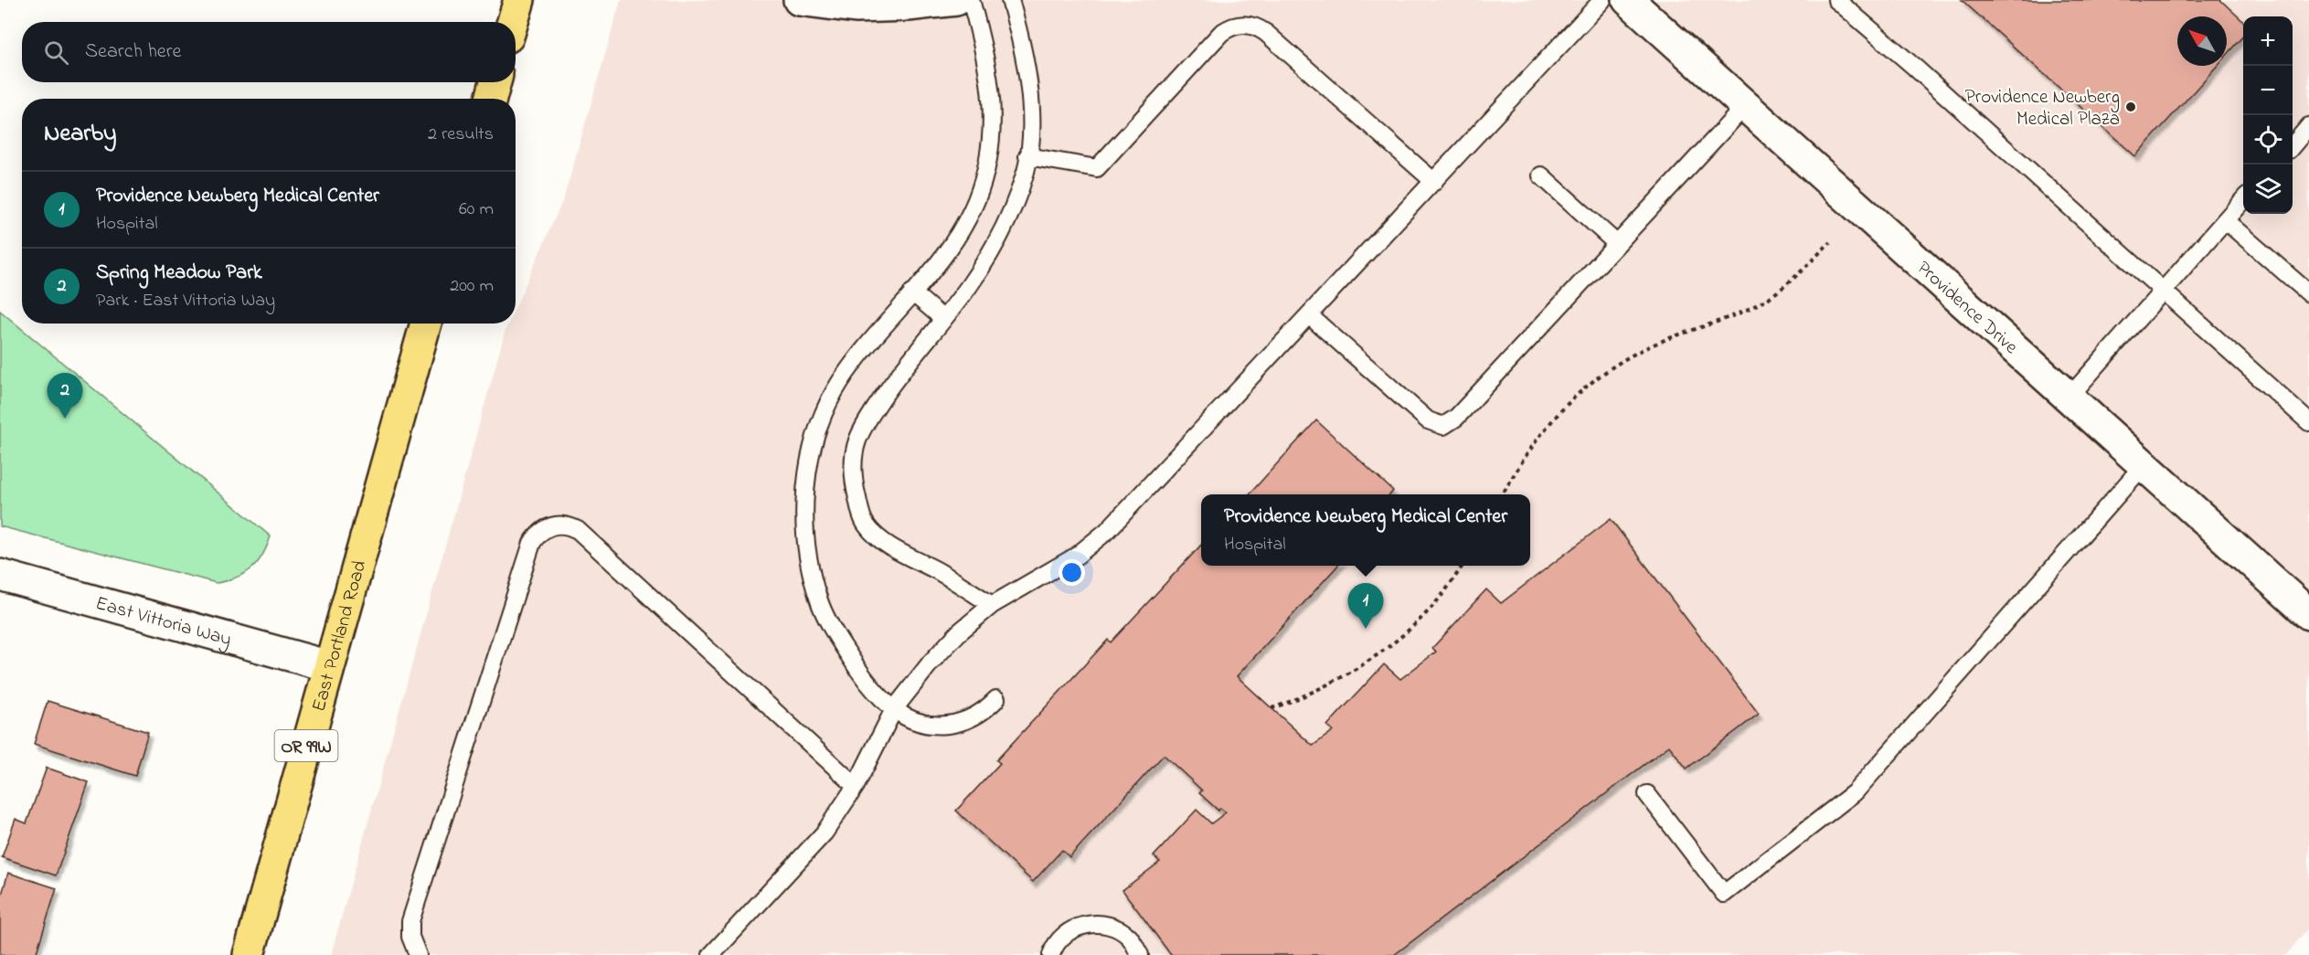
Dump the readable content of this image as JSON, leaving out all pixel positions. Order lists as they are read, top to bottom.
{
  "streets": {
    "highway": ["East Portland Road", "OR 99W"],
    "street": ["Providence Drive", "East Vittoria Way"]
  },
  "crossings": [
    ["East Vittoria Way", "East Portland Road"]
  ],
  "places": ["Providence Newberg Medical Plaza"],
  "north": "top left",
  "page": {
    "map_buttons": ["+", "−"],
    "search": "Search here",
    "heading": ["Nearby", "2 results"],
    "list": [
      {
        "mark": "1",
        "name": "Providence Newberg Medical Center",
        "note": "Hospital",
        "value": "60 m"
      },
      {
        "mark": "2",
        "name": "Spring Meadow Park",
        "note": "Park · East Vittoria Way",
        "value": "200 m"
      }
    ],
    "pins": ["2", "1"],
    "popup": ["Providence Newberg Medical Center", "Hospital"]
  }
}
